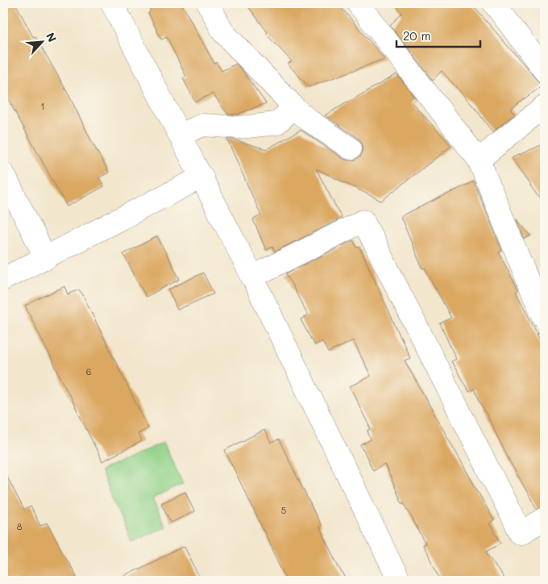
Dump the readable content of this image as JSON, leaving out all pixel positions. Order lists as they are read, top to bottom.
{
  "house_numbers": [
    "1",
    "6",
    "5",
    "8"
  ],
  "scale_bar": "20 m",
  "north": "top right"
}
